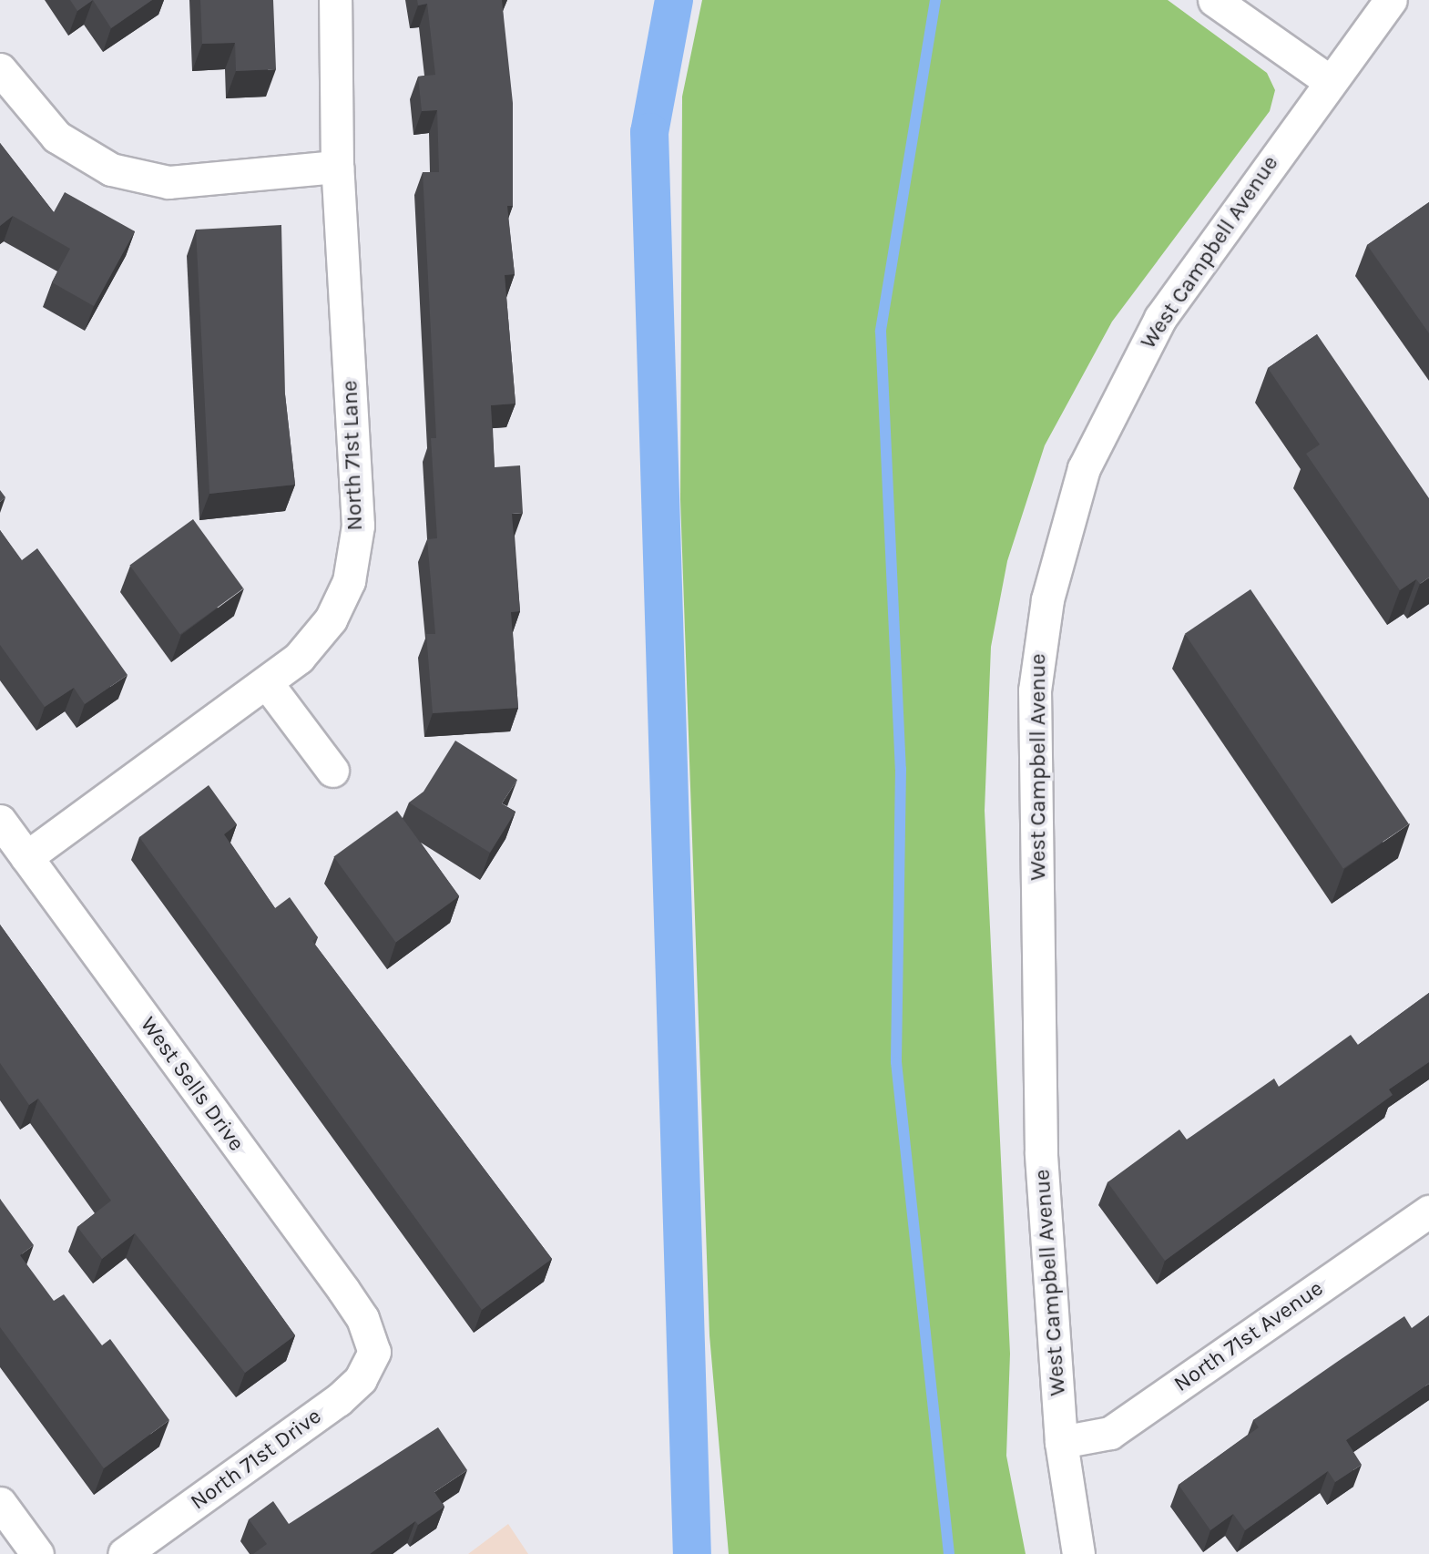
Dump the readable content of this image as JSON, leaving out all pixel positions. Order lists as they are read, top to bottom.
{
  "streets": {
    "street": [
      "West Campbell Avenue",
      "North 71st Lane",
      "West Sells Drive",
      "North 71st Avenue",
      "North 71st Drive"
    ]
  },
  "crossings": [
    ["West Campbell Avenue", "North 71st Avenue"],
    ["North 71st Lane", "West Sells Drive"],
    ["West Sells Drive", "North 71st Drive"]
  ]
}
